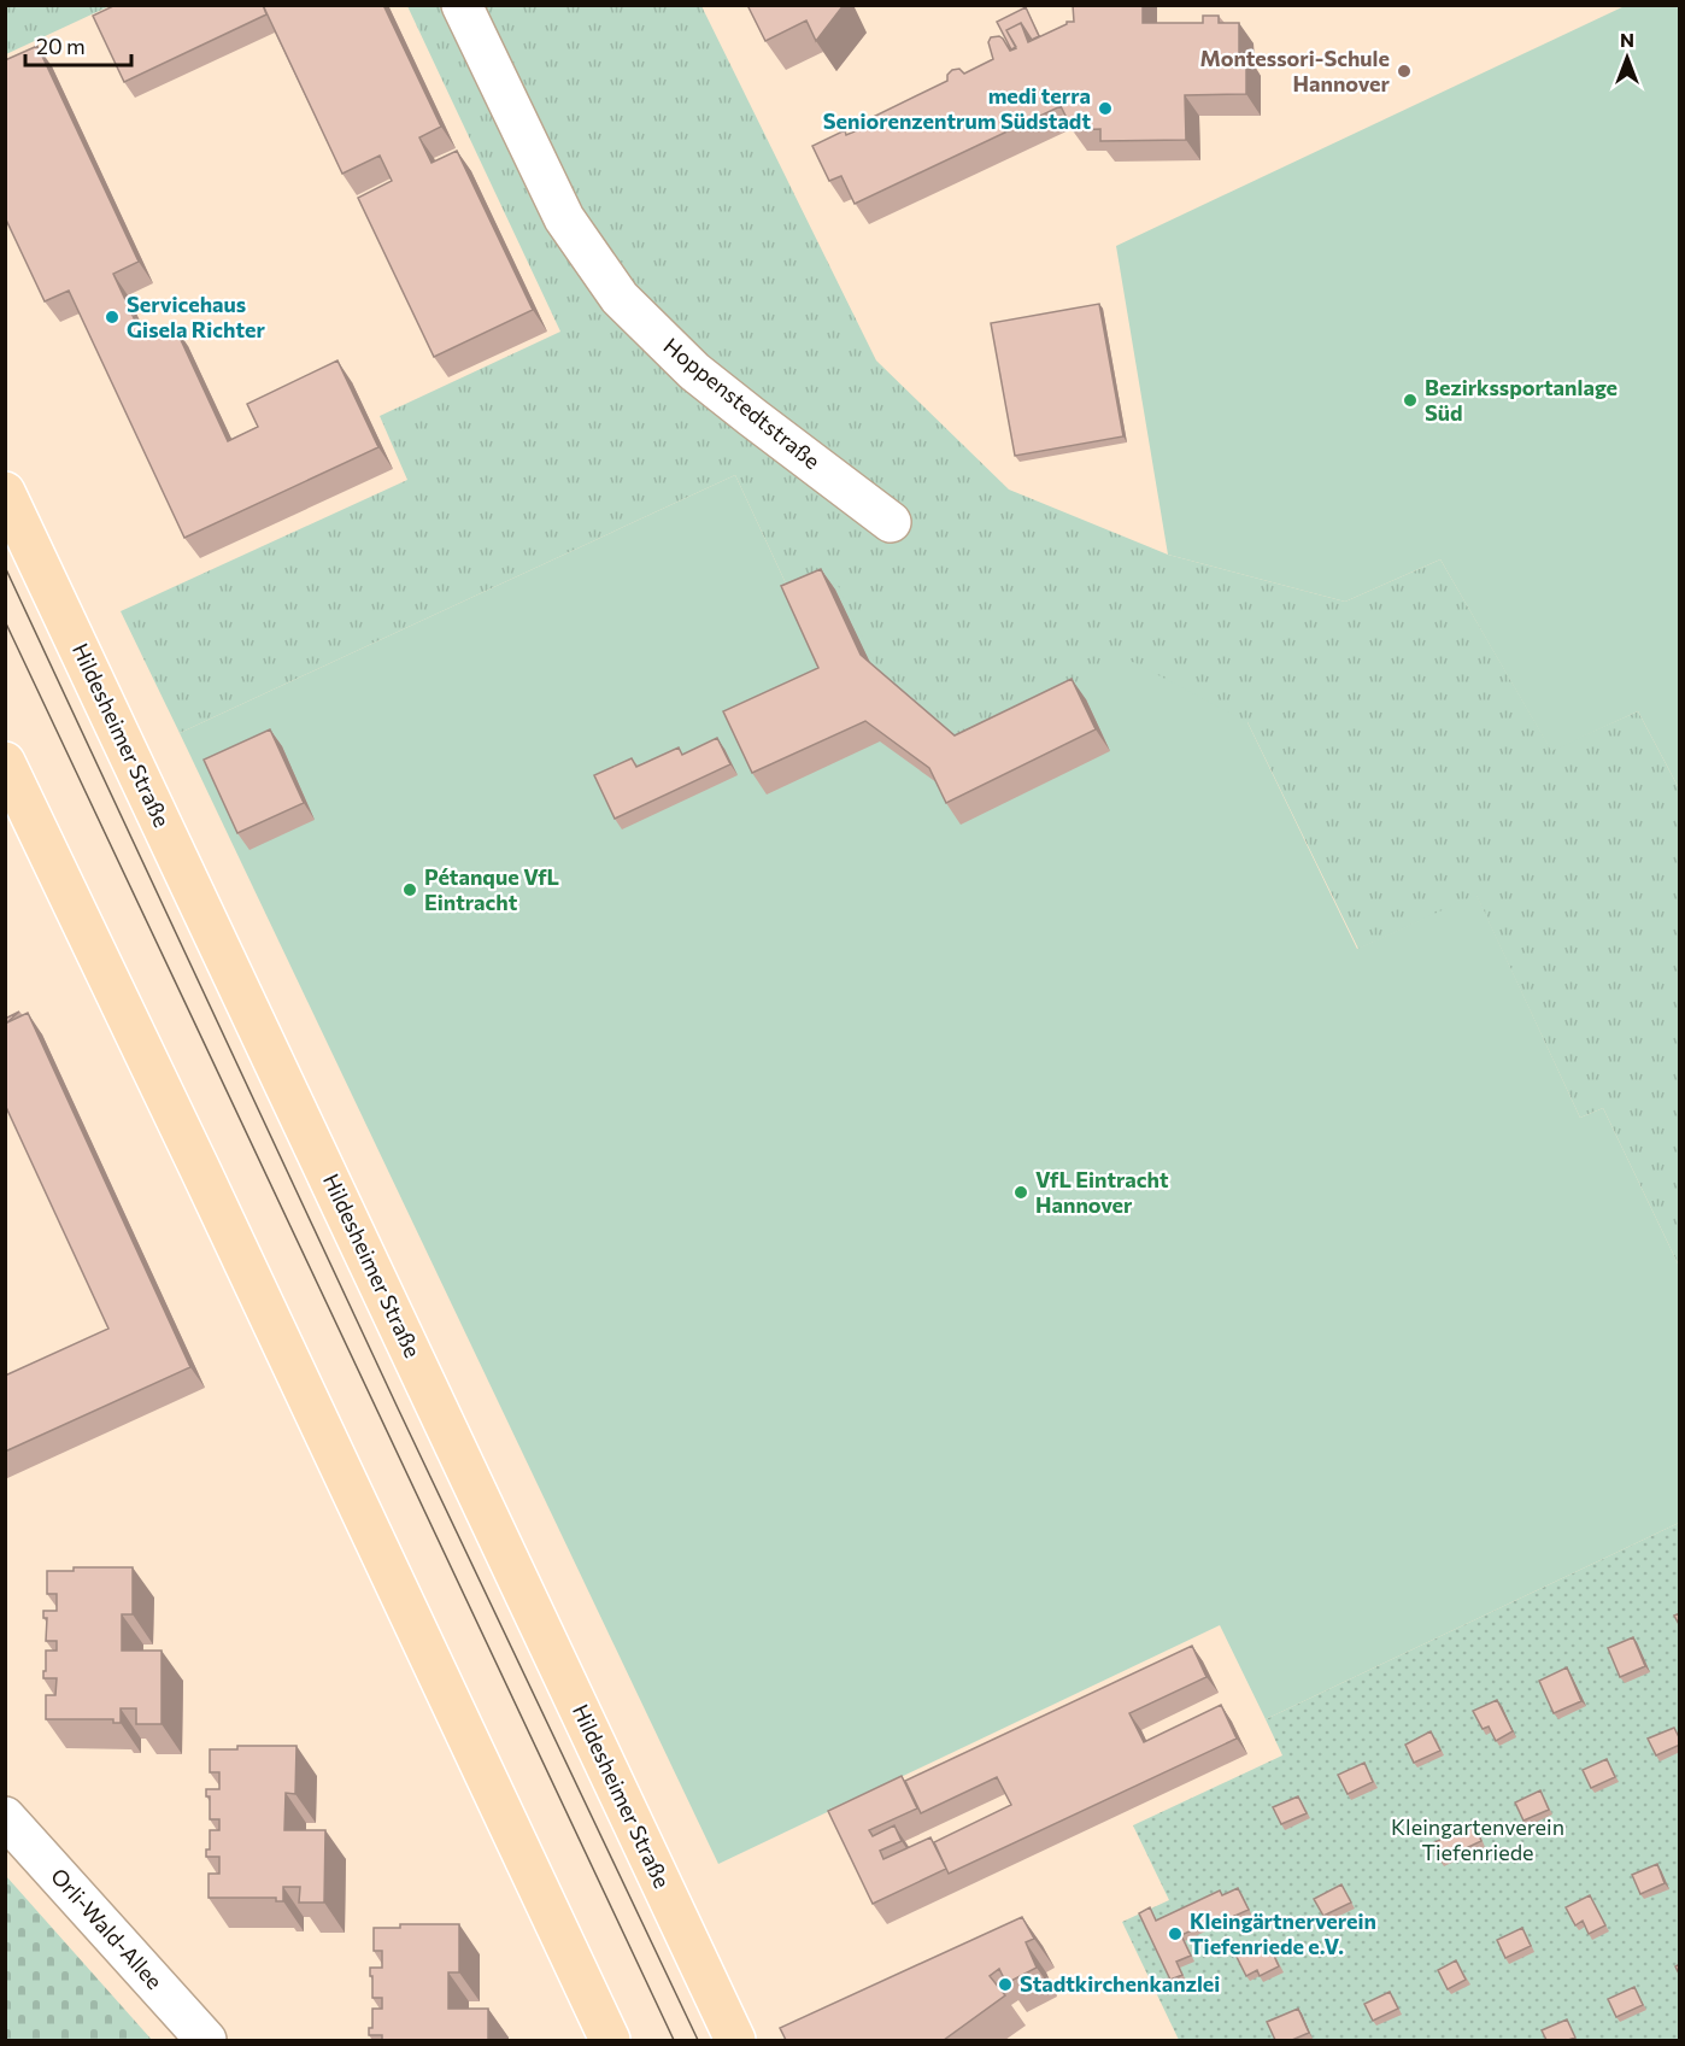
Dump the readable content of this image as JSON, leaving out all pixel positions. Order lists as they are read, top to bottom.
{
  "streets": {
    "main road": ["Hildesheimer Straße"],
    "street": ["Hoppenstedtstraße", "Orli-Wald-Allee"]
  },
  "parks": ["Kleingartenverein Tiefenriede"],
  "places": [
    "Montessori-Schule Hannover",
    "medi terra Seniorenzentrum Südstadt",
    "Servicehaus Gisela Richter",
    "Bezirkssportanlage Süd",
    "Pétanque VfL Eintracht",
    "VfL Eintracht Hannover",
    "Kleingärtnerverein Tiefenriede e.V.",
    "Stadtkirchenkanzlei"
  ],
  "scale_bar": "20 m",
  "north": "top"
}
